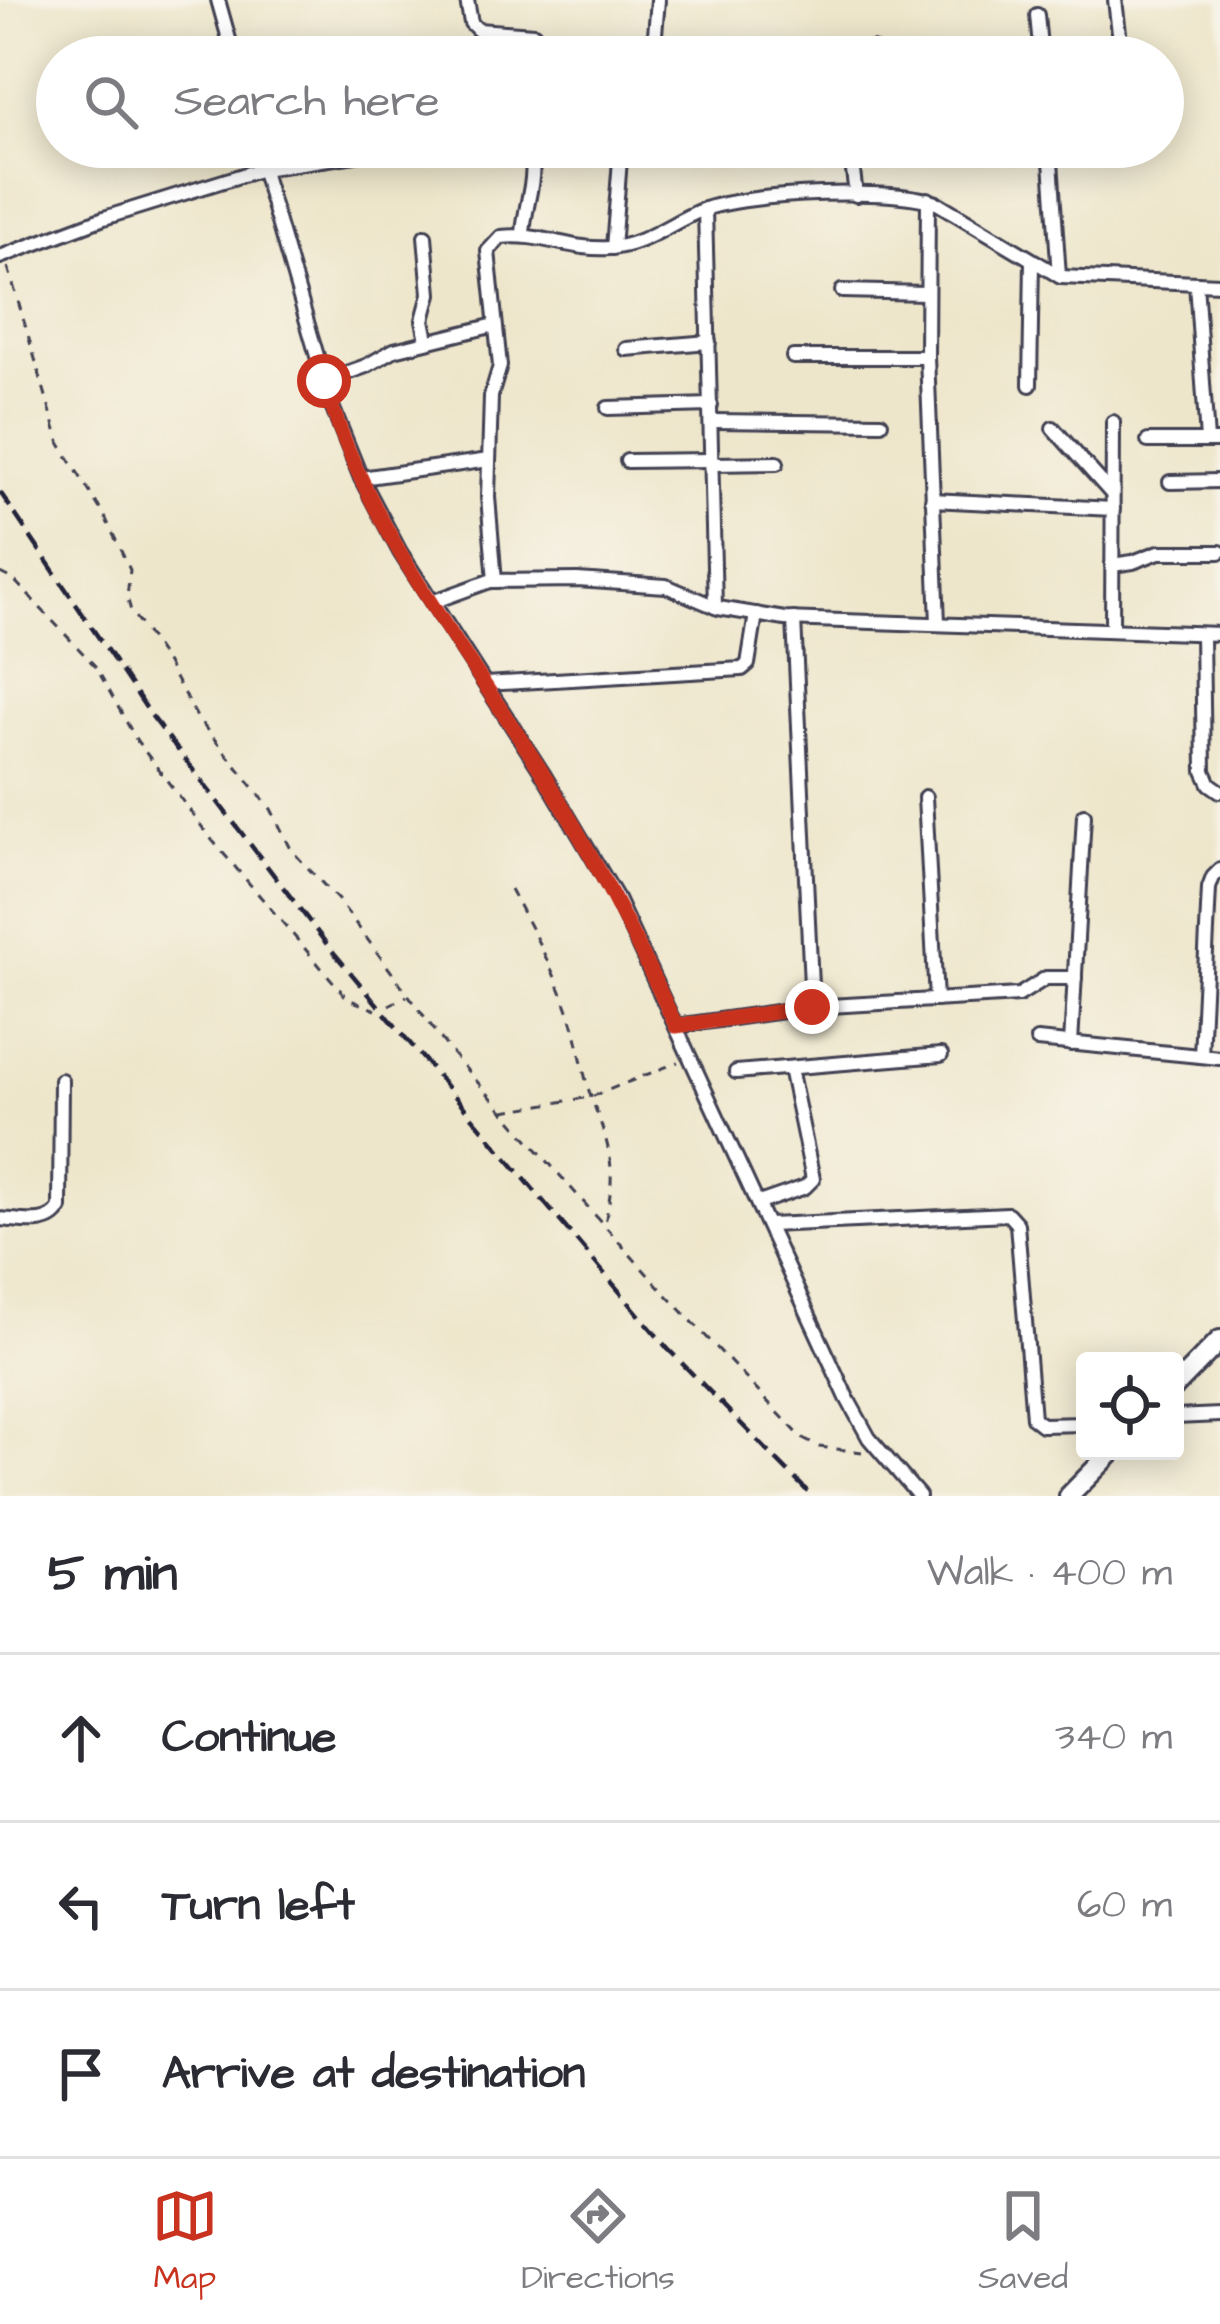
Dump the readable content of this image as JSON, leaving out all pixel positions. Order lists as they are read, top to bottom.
{
  "page": {
    "search": "Search here",
    "heading": ["5 min", "Walk · 400 m"],
    "list": [
      ["Continue", "340 m"],
      ["Turn left", "60 m"],
      "Arrive at destination"
    ],
    "nav": ["Map", "Directions", "Saved"]
  }
}
